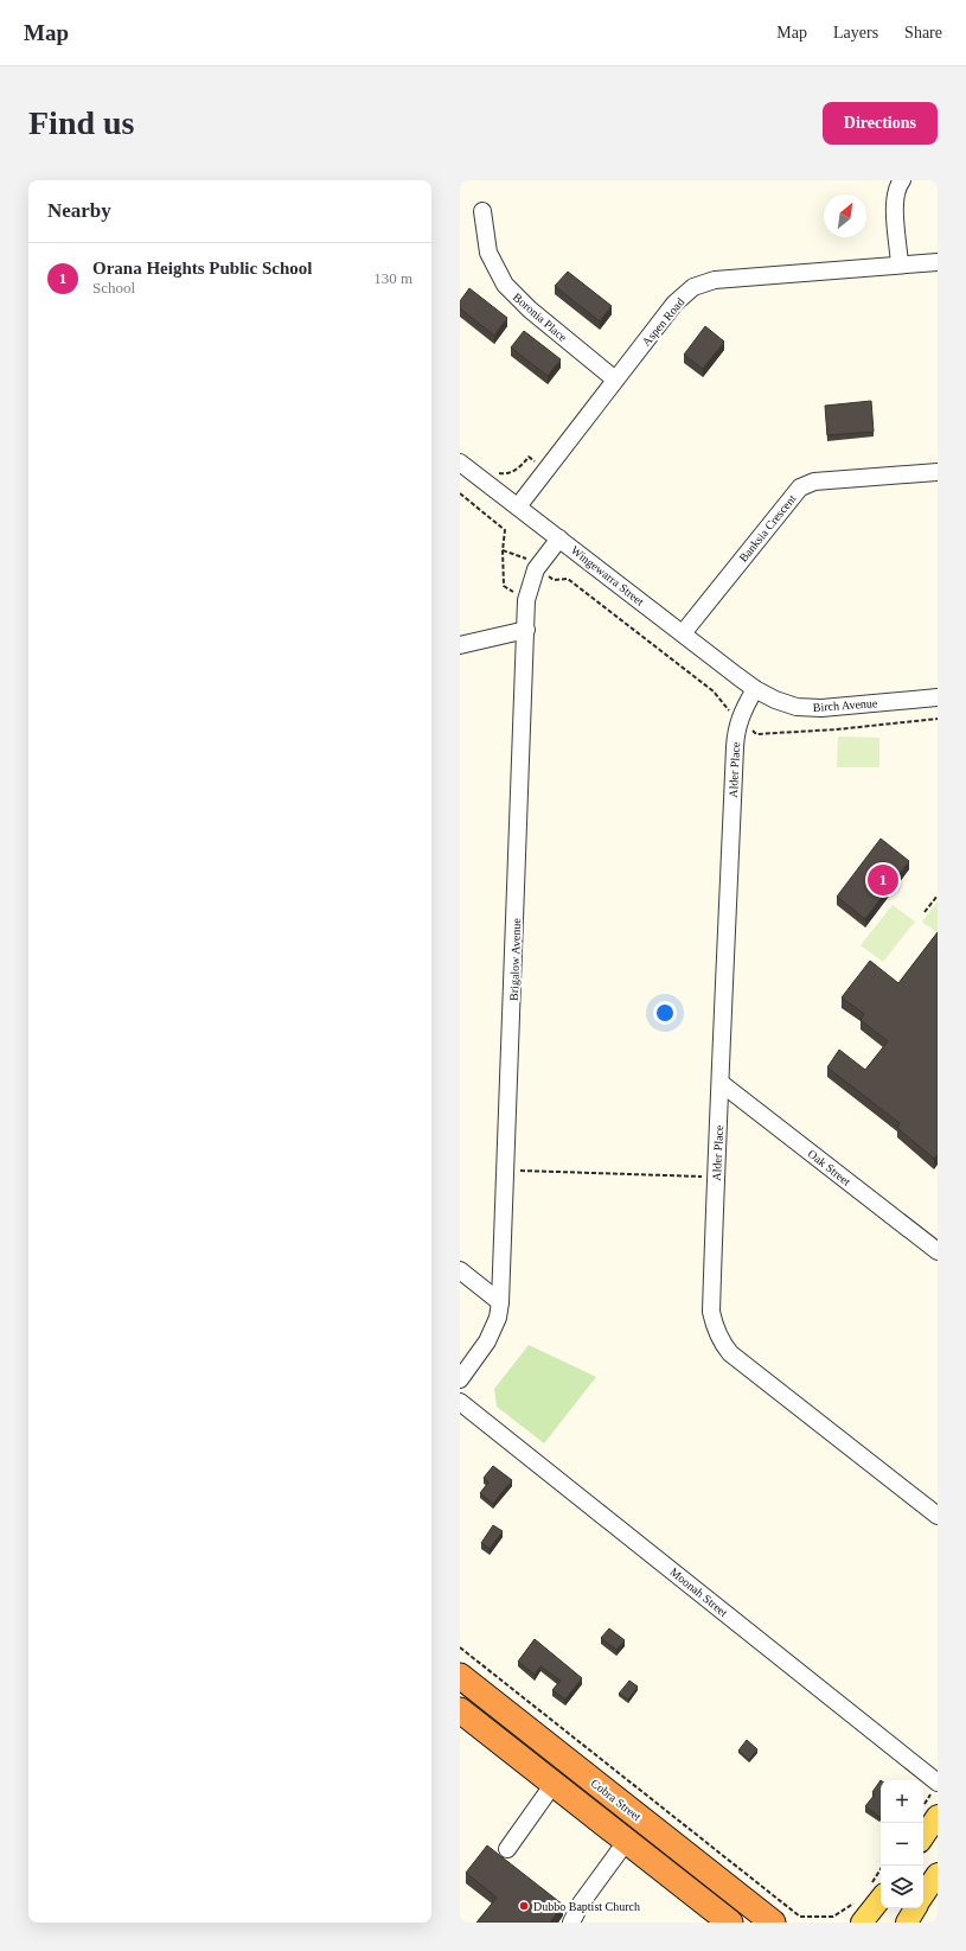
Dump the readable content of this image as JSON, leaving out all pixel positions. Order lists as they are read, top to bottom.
{
  "streets": {
    "highway": ["Cobra Street"],
    "street": [
      "Boronia Place",
      "Aspen Road",
      "Banksia Crescent",
      "Wingewarra Street",
      "Birch Avenue",
      "Alder Place",
      "Brigalow Avenue",
      "Oak Street",
      "Moonah Street"
    ]
  },
  "crossings": [
    ["Boronia Place", "Aspen Road"],
    ["Aspen Road", "Wingewarra Street"],
    ["Banksia Crescent", "Wingewarra Street"],
    ["Wingewarra Street", "Birch Avenue"],
    ["Wingewarra Street", "Alder Place"],
    ["Wingewarra Street", "Brigalow Avenue"],
    ["Birch Avenue", "Alder Place"],
    ["Alder Place", "Oak Street"]
  ],
  "places": ["Dubbo Baptist Church"],
  "north": "top right",
  "page": {
    "header": "Map",
    "nav": ["Map", "Layers", "Share"],
    "buttons": "Directions",
    "title": "Find us",
    "heading": "Nearby",
    "list": [
      {
        "mark": "1",
        "name": "Orana Heights Public School",
        "note": "School",
        "value": "130 m"
      }
    ],
    "pins": "1",
    "map_buttons": ["+", "−"]
  }
}
